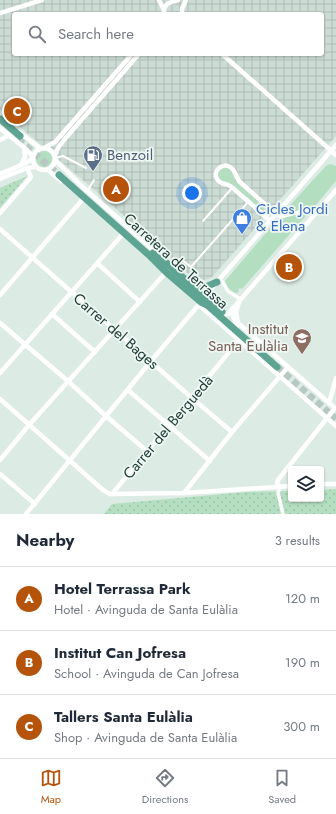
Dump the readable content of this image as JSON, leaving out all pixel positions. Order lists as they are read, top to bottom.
{
  "streets": {
    "main road": ["Carretera de Terrassa"],
    "street": ["Carrer del Bages", "Carrer del Berguedà"]
  },
  "crossings": [
    ["Carrer del Bages", "Carrer del Berguedà"]
  ],
  "places": {
    "fuel station": ["Benzoil"],
    "shop": ["Cicles Jordi & Elena"],
    "school or university": ["Institut Santa Eulàlia"]
  },
  "page": {
    "search": "Search here",
    "pins": ["C", "A", "B"],
    "heading": ["Nearby", "3 results"],
    "list": [
      {
        "mark": "A",
        "name": "Hotel Terrassa Park",
        "note": "Hotel · Avinguda de Santa Eulàlia",
        "value": "120 m"
      },
      {
        "mark": "B",
        "name": "Institut Can Jofresa",
        "note": "School · Avinguda de Can Jofresa",
        "value": "190 m"
      },
      {
        "mark": "C",
        "name": "Tallers Santa Eulàlia",
        "note": "Shop · Avinguda de Santa Eulàlia",
        "value": "300 m"
      }
    ],
    "nav": ["Map", "Directions", "Saved"]
  }
}
